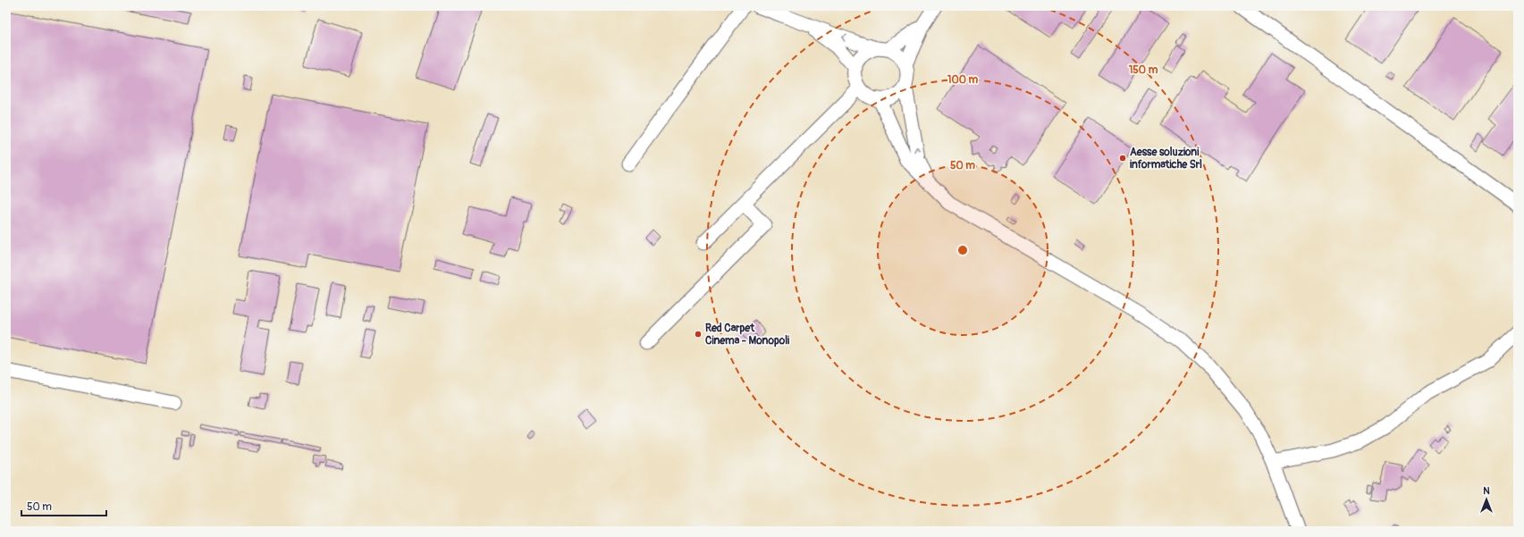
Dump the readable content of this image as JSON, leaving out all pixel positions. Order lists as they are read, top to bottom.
{
  "places": ["Aesse soluzioni informatiche Srl", "Red Carpet Cinema - Monopoli"],
  "scale_bar": "50 m",
  "north": "top",
  "rings": ["150 m", "100 m", "50 m"]
}
